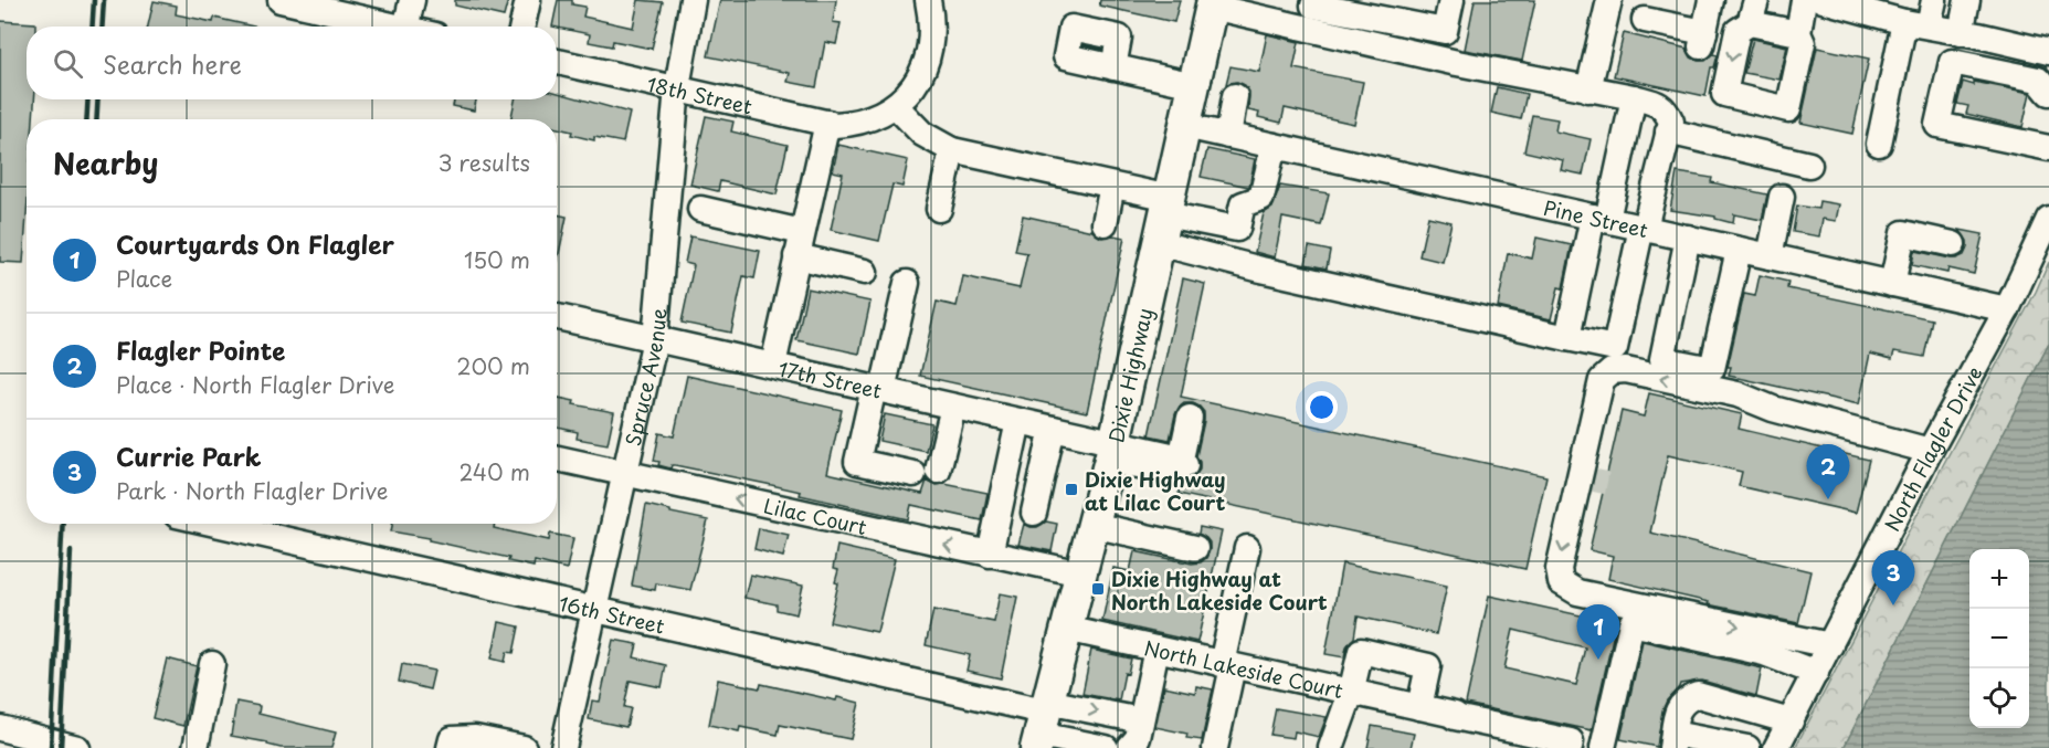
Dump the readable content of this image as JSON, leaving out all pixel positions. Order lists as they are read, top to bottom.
{
  "streets": {
    "main road": ["Dixie Highway"],
    "street": [
      "18th Street",
      "Pine Street",
      "Spruce Avenue",
      "17th Street",
      "North Flagler Drive",
      "Lilac Court",
      "16th Street",
      "North Lakeside Court"
    ]
  },
  "crossings": [
    ["18th Street", "Spruce Avenue"],
    ["Pine Street", "Dixie Highway"],
    ["Pine Street", "North Flagler Drive"],
    ["Dixie Highway", "17th Street"],
    ["Dixie Highway", "Lilac Court"],
    ["Dixie Highway", "16th Street"],
    ["Dixie Highway", "North Lakeside Court"],
    ["Spruce Avenue", "17th Street"],
    ["Spruce Avenue", "Lilac Court"],
    ["Spruce Avenue", "16th Street"]
  ],
  "one_way": ["Lilac Court"],
  "places": {
    "transit": ["Dixie Highway at Lilac Court", "Dixie Highway at North Lakeside Court"]
  },
  "page": {
    "search": "Search here",
    "heading": ["Nearby", "3 results"],
    "list": [
      {
        "mark": "1",
        "name": "Courtyards On Flagler",
        "note": "Place",
        "value": "150 m"
      },
      {
        "mark": "2",
        "name": "Flagler Pointe",
        "note": "Place · North Flagler Drive",
        "value": "200 m"
      },
      {
        "mark": "3",
        "name": "Currie Park",
        "note": "Park · North Flagler Drive",
        "value": "240 m"
      }
    ],
    "pins": ["2", "3", "1"],
    "map_buttons": ["+", "−"]
  }
}
